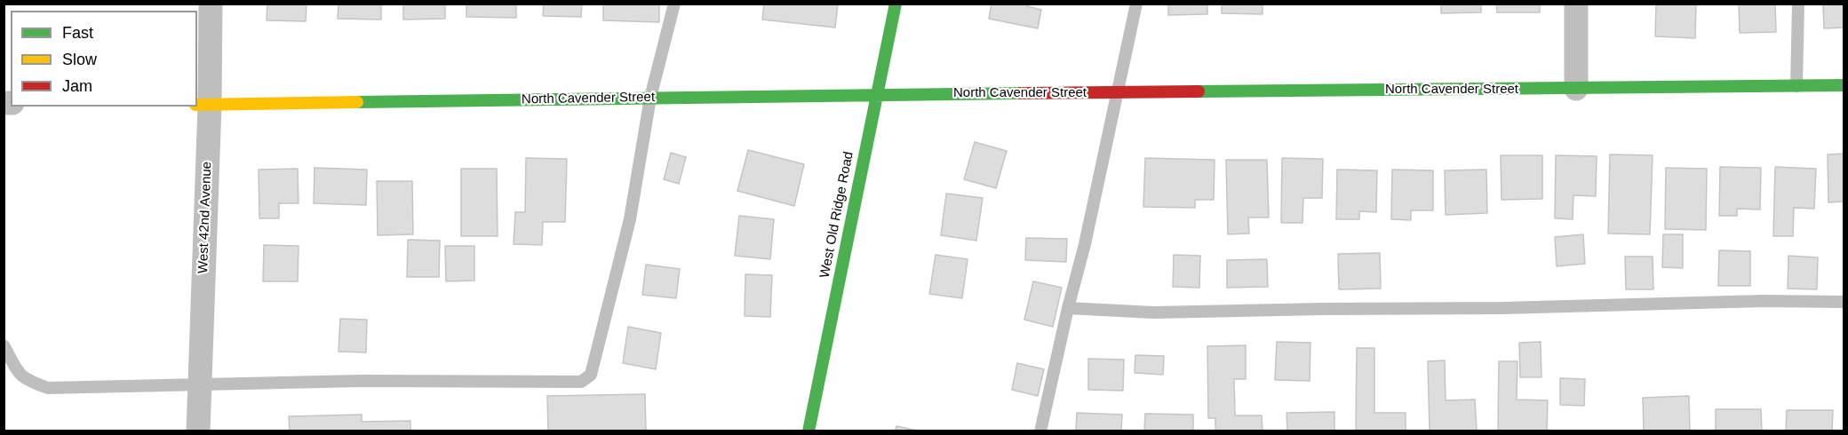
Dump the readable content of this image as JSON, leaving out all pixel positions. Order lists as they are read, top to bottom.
{
  "streets": {
    "street": ["North Cavender Street", "West Old Ridge Road", "West 42nd Avenue"]
  },
  "crossings": [
    ["North Cavender Street", "West Old Ridge Road"],
    ["North Cavender Street", "West 42nd Avenue"]
  ],
  "legend": ["Fast", "Slow", "Jam"]
}
